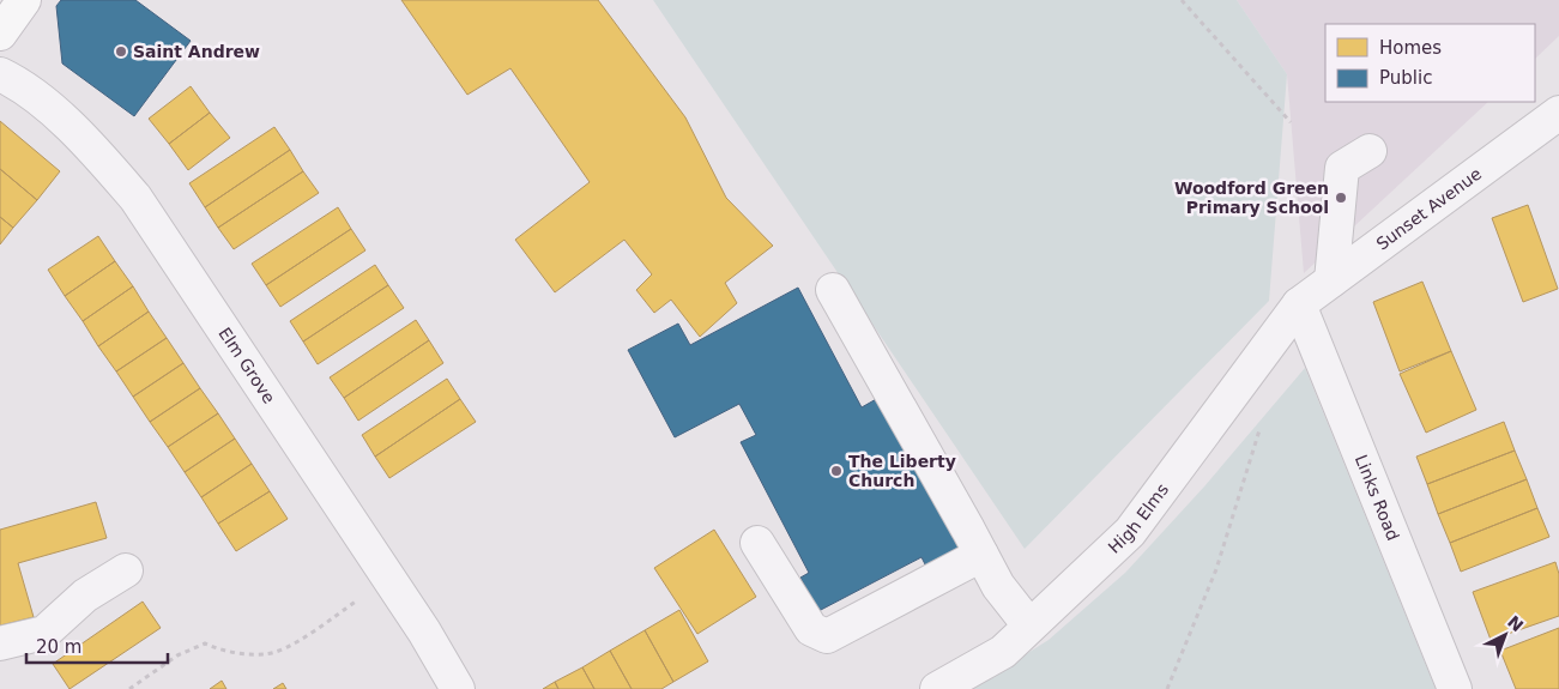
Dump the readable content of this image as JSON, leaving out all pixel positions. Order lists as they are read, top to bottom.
{
  "streets": {
    "street": [
      "Sunset Avenue",
      "Elm Grove",
      "Links Road",
      "High Elms"
    ]
  },
  "crossings": [
    ["Sunset Avenue", "Links Road"],
    ["Sunset Avenue", "High Elms"],
    ["Links Road", "High Elms"]
  ],
  "places": ["Saint Andrew", "Woodford Green Primary School", "The Liberty Church"],
  "legend": ["Homes", "Public"],
  "scale_bar": "20 m",
  "north": "top right"
}
